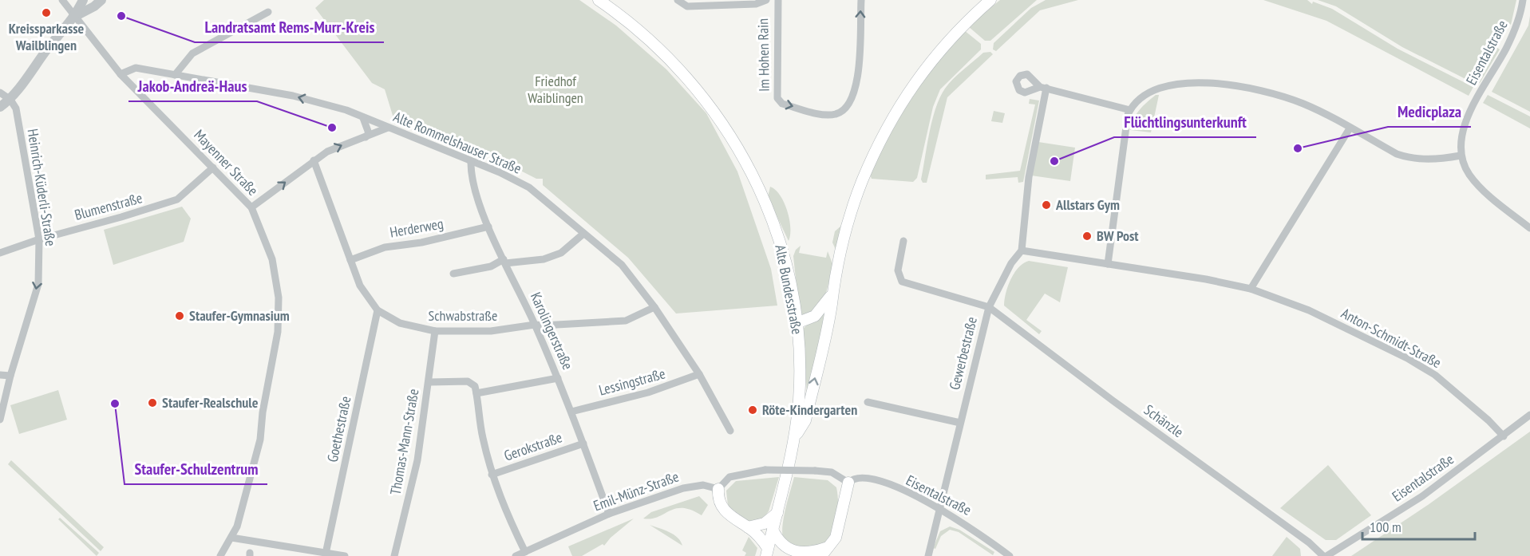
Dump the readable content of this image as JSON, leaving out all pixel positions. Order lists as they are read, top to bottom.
{
  "streets": {
    "main road": ["Alte Bundesstraße"],
    "street": [
      "Eisentalstraße",
      "Im Hohen Rain",
      "Alte Rommelshauser Straße",
      "Mayenner Straße",
      "Heinrich-Küderli-Straße",
      "Blumenstraße",
      "Herderweg",
      "Schwabstraße",
      "Karolingerstraße",
      "Anton-Schmidt-Straße",
      "Gewerbestraße",
      "Lessingstraße",
      "Schänzle",
      "Goethestraße",
      "Thomas-Mann-Straße",
      "Gerokstraße",
      "Emil-Münz-Straße"
    ]
  },
  "crossings": [
    ["Eisentalstraße", "Anton-Schmidt-Straße"],
    ["Eisentalstraße", "Gewerbestraße"],
    ["Alte Rommelshauser Straße", "Mayenner Straße"],
    ["Alte Rommelshauser Straße", "Schwabstraße"],
    ["Alte Rommelshauser Straße", "Karolingerstraße"],
    ["Alte Rommelshauser Straße", "Lessingstraße"],
    ["Mayenner Straße", "Blumenstraße"],
    ["Heinrich-Küderli-Straße", "Blumenstraße"],
    ["Herderweg", "Schwabstraße"],
    ["Herderweg", "Karolingerstraße"],
    ["Schwabstraße", "Karolingerstraße"],
    ["Schwabstraße", "Goethestraße"],
    ["Schwabstraße", "Thomas-Mann-Straße"],
    ["Karolingerstraße", "Lessingstraße"],
    ["Karolingerstraße", "Gerokstraße"],
    ["Karolingerstraße", "Emil-Münz-Straße"],
    ["Gewerbestraße", "Schänzle"]
  ],
  "one_way": ["Heinrich-Küderli-Straße"],
  "parks": ["Friedhof Waiblingen"],
  "places": [
    "Kreissparkasse Wailblingen",
    "Landratsamt Rems-Murr-Kreis",
    "Jakob-Andreä-Haus",
    "Medicplaza",
    "Flüchtlingsunterkunft",
    "Allstars Gym",
    "BW Post",
    "Staufer-Gymnasium",
    "Staufer-Realschule",
    "Staufer-Schulzentrum",
    "Röte-Kindergarten"
  ],
  "scale_bar": "100 m"
}
